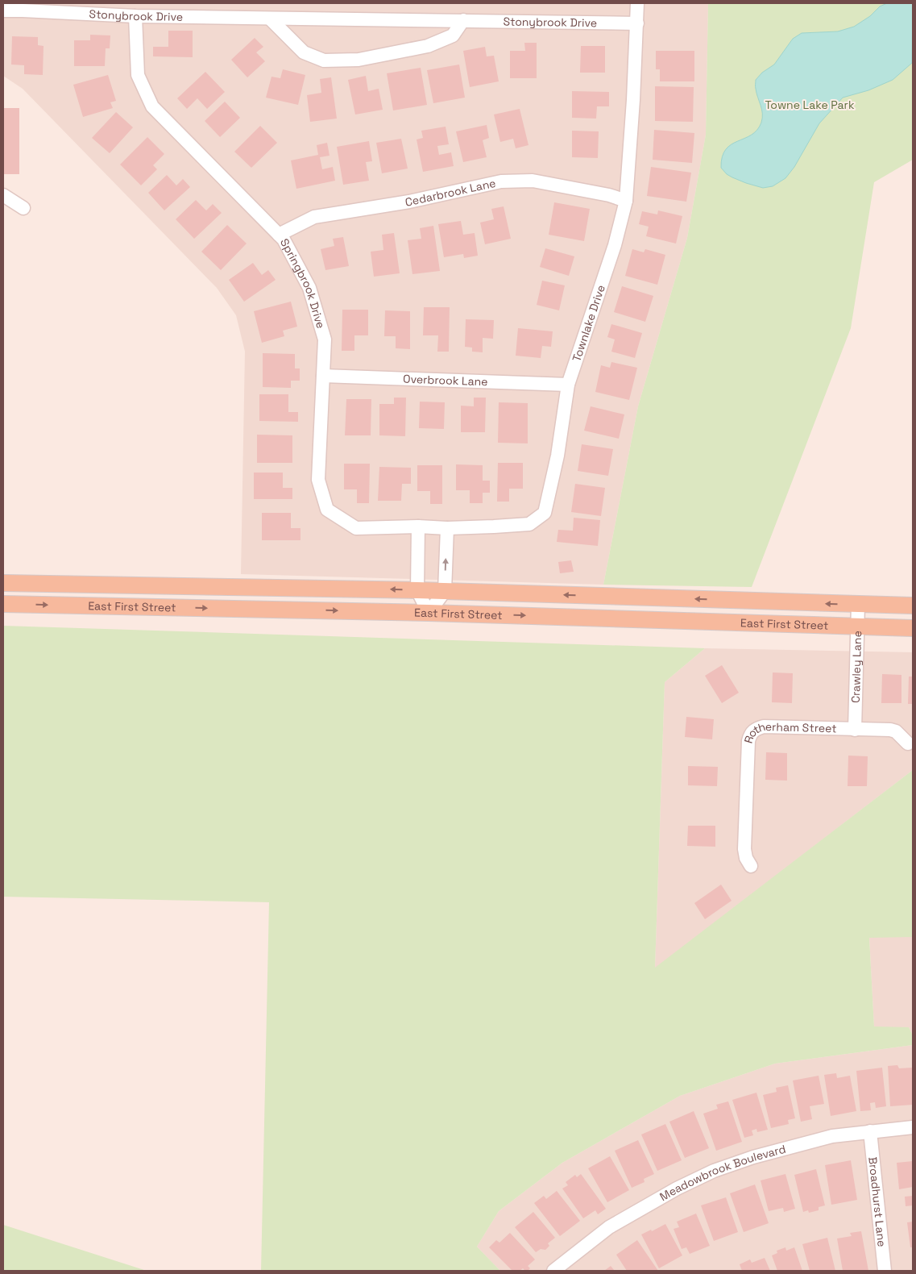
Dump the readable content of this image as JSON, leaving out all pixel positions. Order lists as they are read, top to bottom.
{
  "streets": {
    "main road": ["East First Street"],
    "street": [
      "Stonybrook Drive",
      "Cedarbrook Lane",
      "Springbrook Drive",
      "Townlake Drive",
      "Overbrook Lane",
      "Crawley Lane",
      "Rotherham Street",
      "Meadowbrook Boulevard",
      "Broadhurst Lane"
    ]
  },
  "crossings": [
    ["Stonybrook Drive", "Springbrook Drive"],
    ["Stonybrook Drive", "Townlake Drive"],
    ["Cedarbrook Lane", "Springbrook Drive"],
    ["Cedarbrook Lane", "Townlake Drive"],
    ["Springbrook Drive", "Townlake Drive"],
    ["Springbrook Drive", "Overbrook Lane"],
    ["Townlake Drive", "Overbrook Lane"],
    ["East First Street", "Crawley Lane"],
    ["Crawley Lane", "Rotherham Street"],
    ["Meadowbrook Boulevard", "Broadhurst Lane"]
  ],
  "parks": ["Towne Lake Park"]
}
